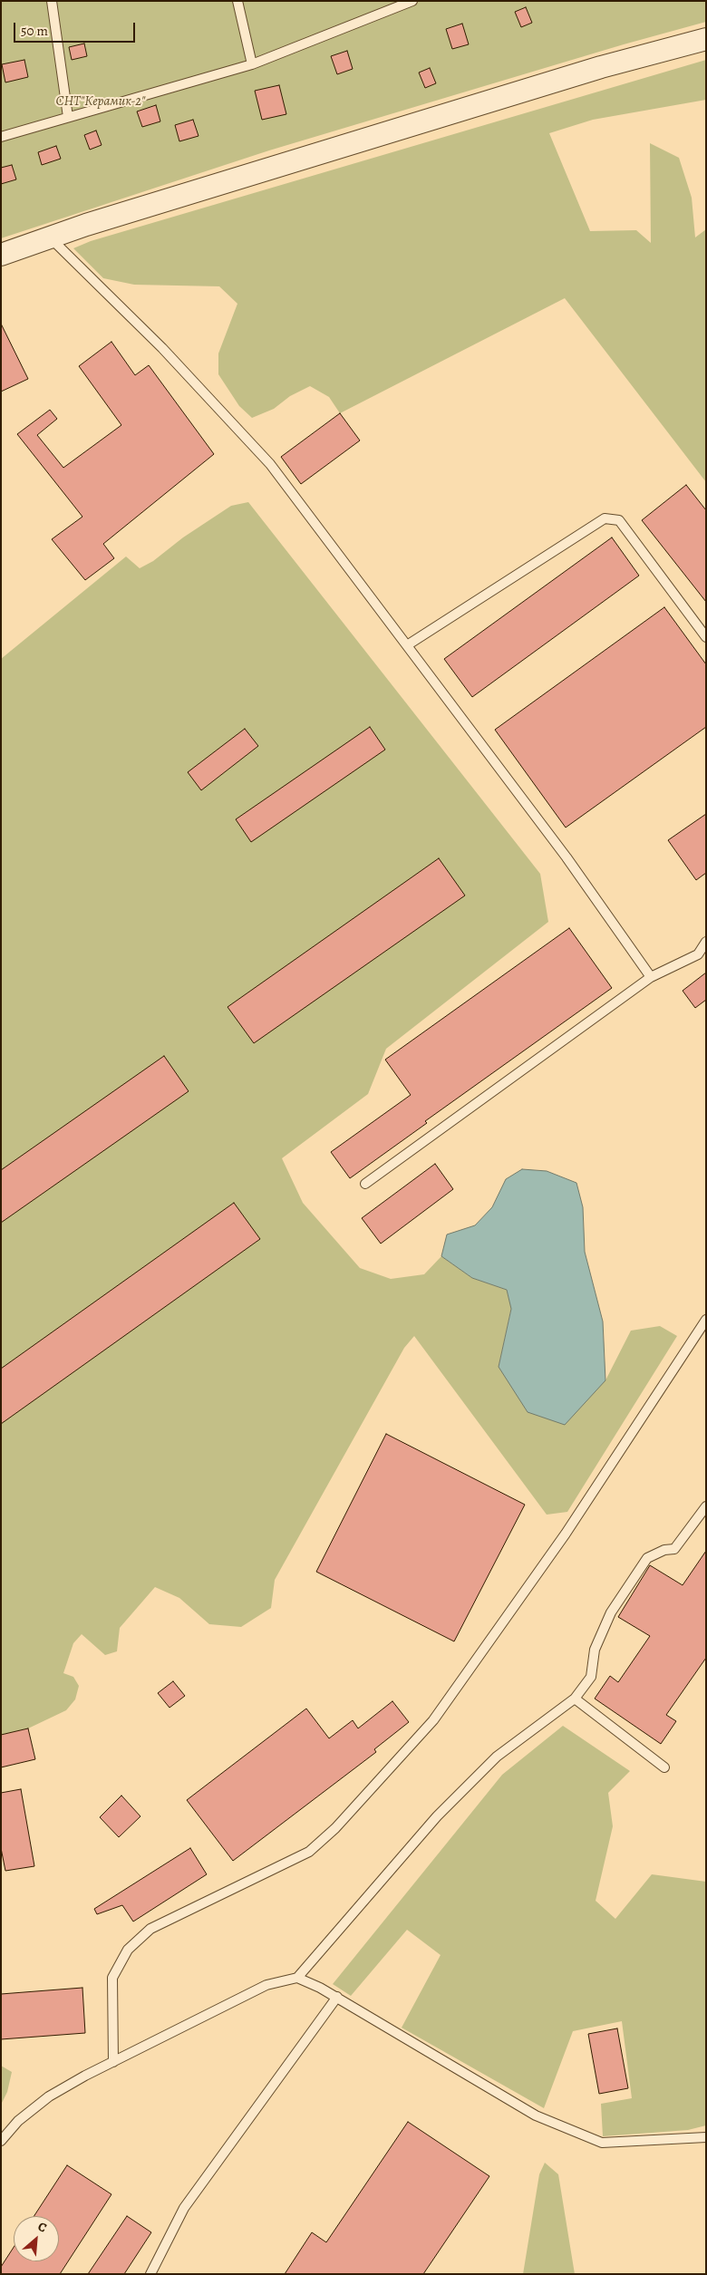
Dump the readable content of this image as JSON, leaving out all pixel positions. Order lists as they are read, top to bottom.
{
  "parks": ["СНТ\"Керамик-2\""],
  "scale_bar": "50 m",
  "north": "top right"
}
